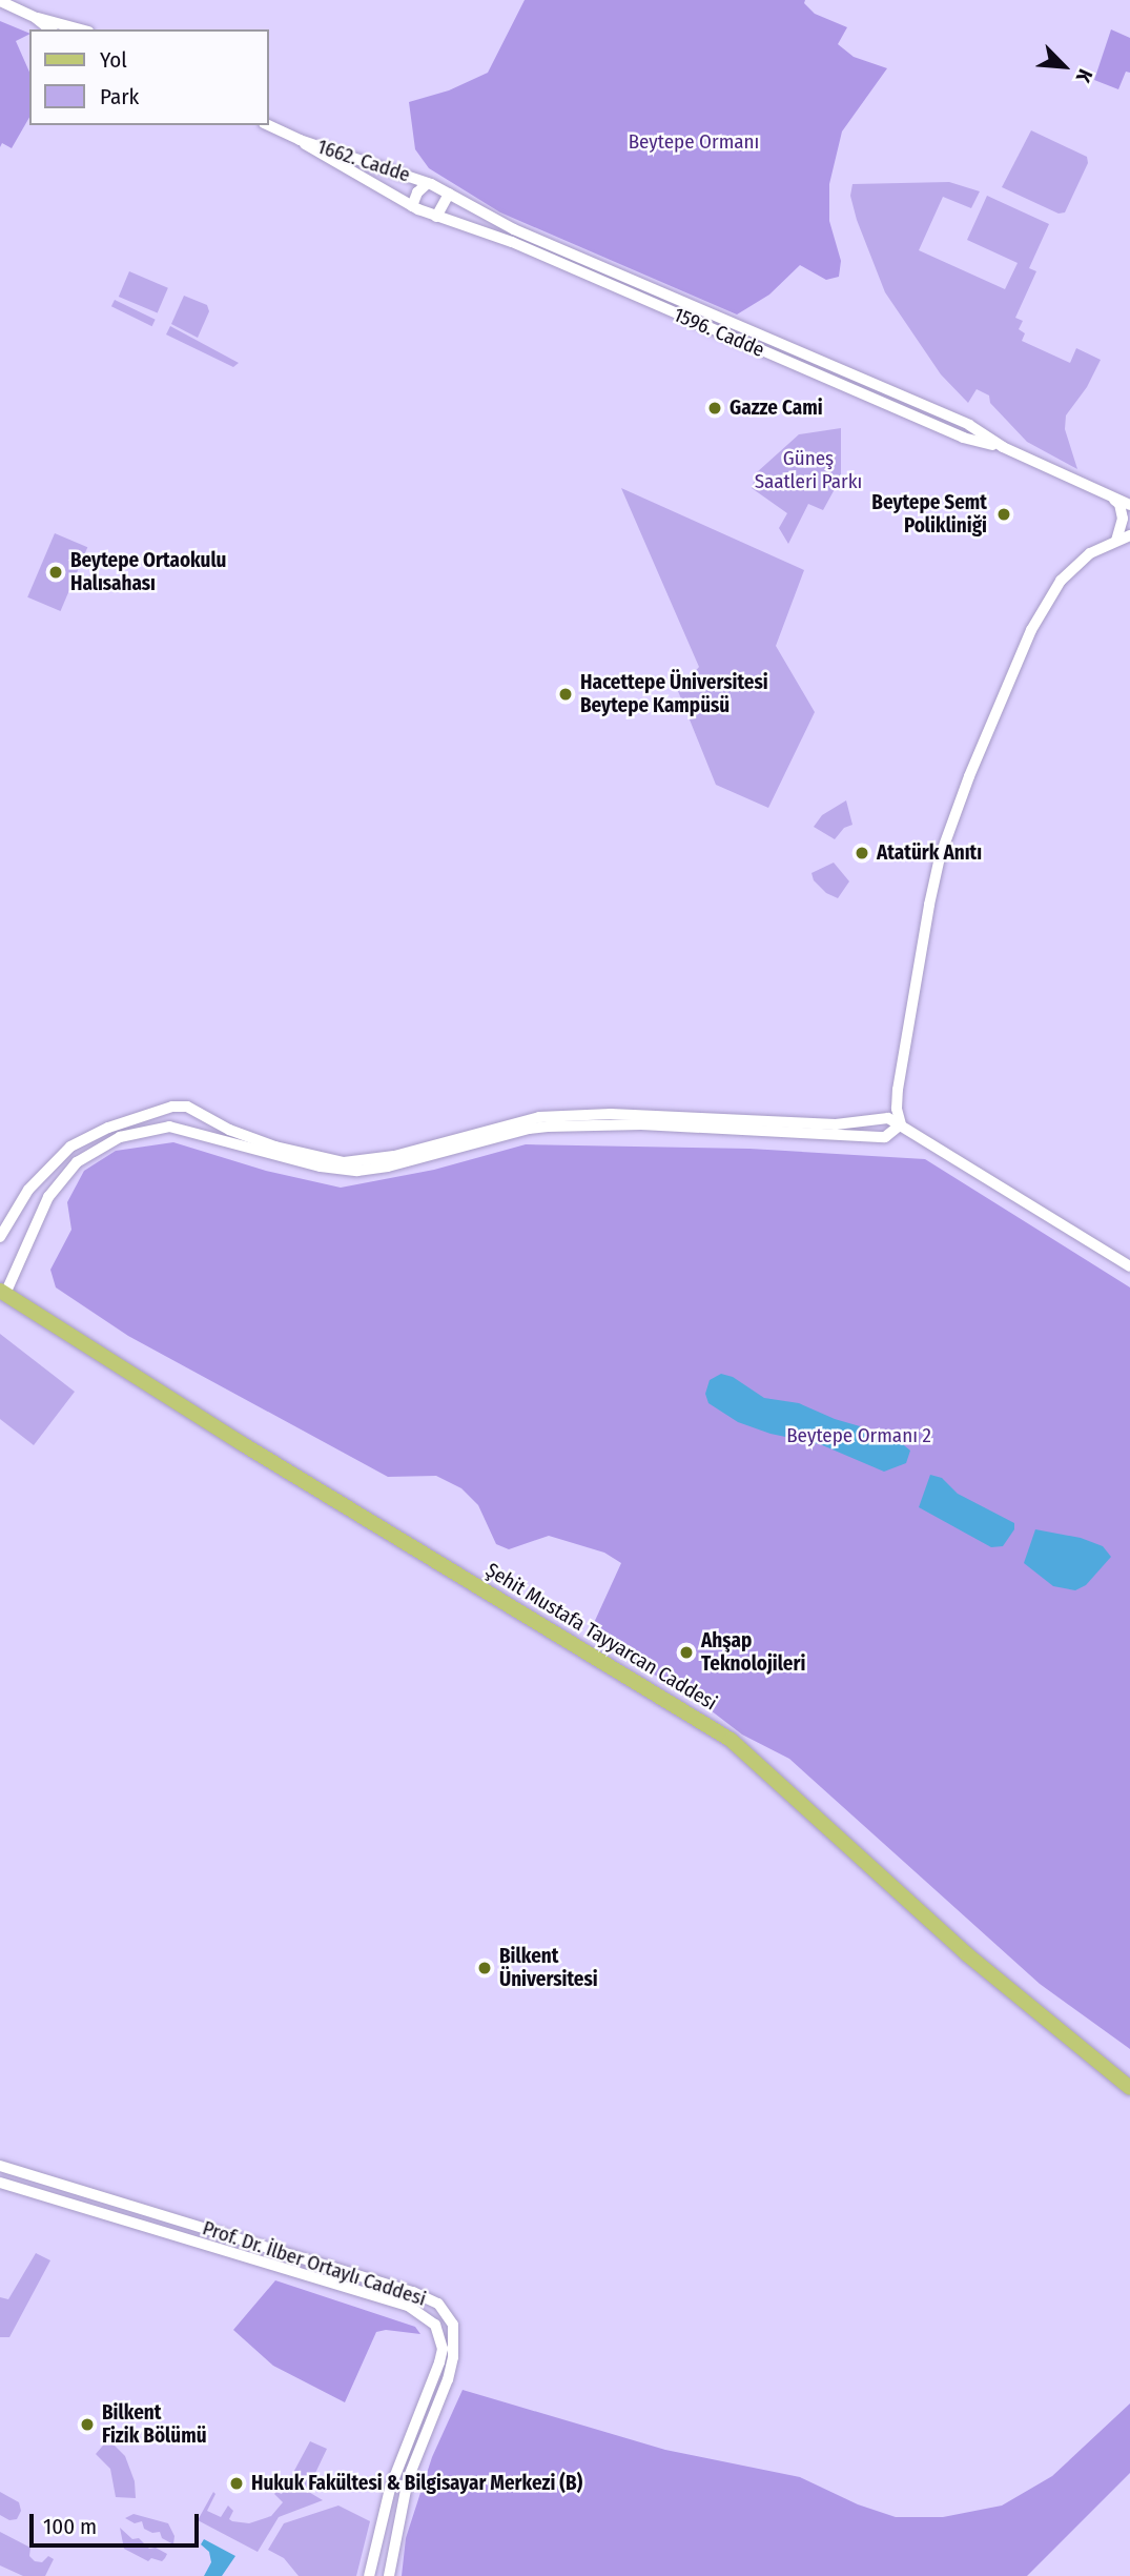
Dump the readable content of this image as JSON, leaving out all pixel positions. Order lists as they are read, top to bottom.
{
  "streets": {
    "main road": ["Şehit Mustafa Tayyarcan Caddesi"],
    "street": ["1662. Cadde", "1596. Cadde", "Prof. Dr. İlber Ortaylı Caddesi"]
  },
  "crossings": [
    ["1662. Cadde", "1596. Cadde"]
  ],
  "parks": ["Beytepe Ormanı", "Güneş Saatleri Parkı", "Beytepe Ormanı 2"],
  "places": [
    "Gazze Cami",
    "Beytepe Semt Polikliniği",
    "Beytepe Ortaokulu Halısahası",
    "Hacettepe Üniversitesi Beytepe Kampüsü",
    "Atatürk Anıtı",
    "Ahşap Teknolojileri",
    "Bilkent Üniversitesi",
    "Bilkent Fizik Bölümü",
    "Hukuk Fakültesi & Bilgisayar Merkezi (B)"
  ],
  "legend": ["Yol", "Park"],
  "scale_bar": "100 m",
  "north": "bottom right"
}
